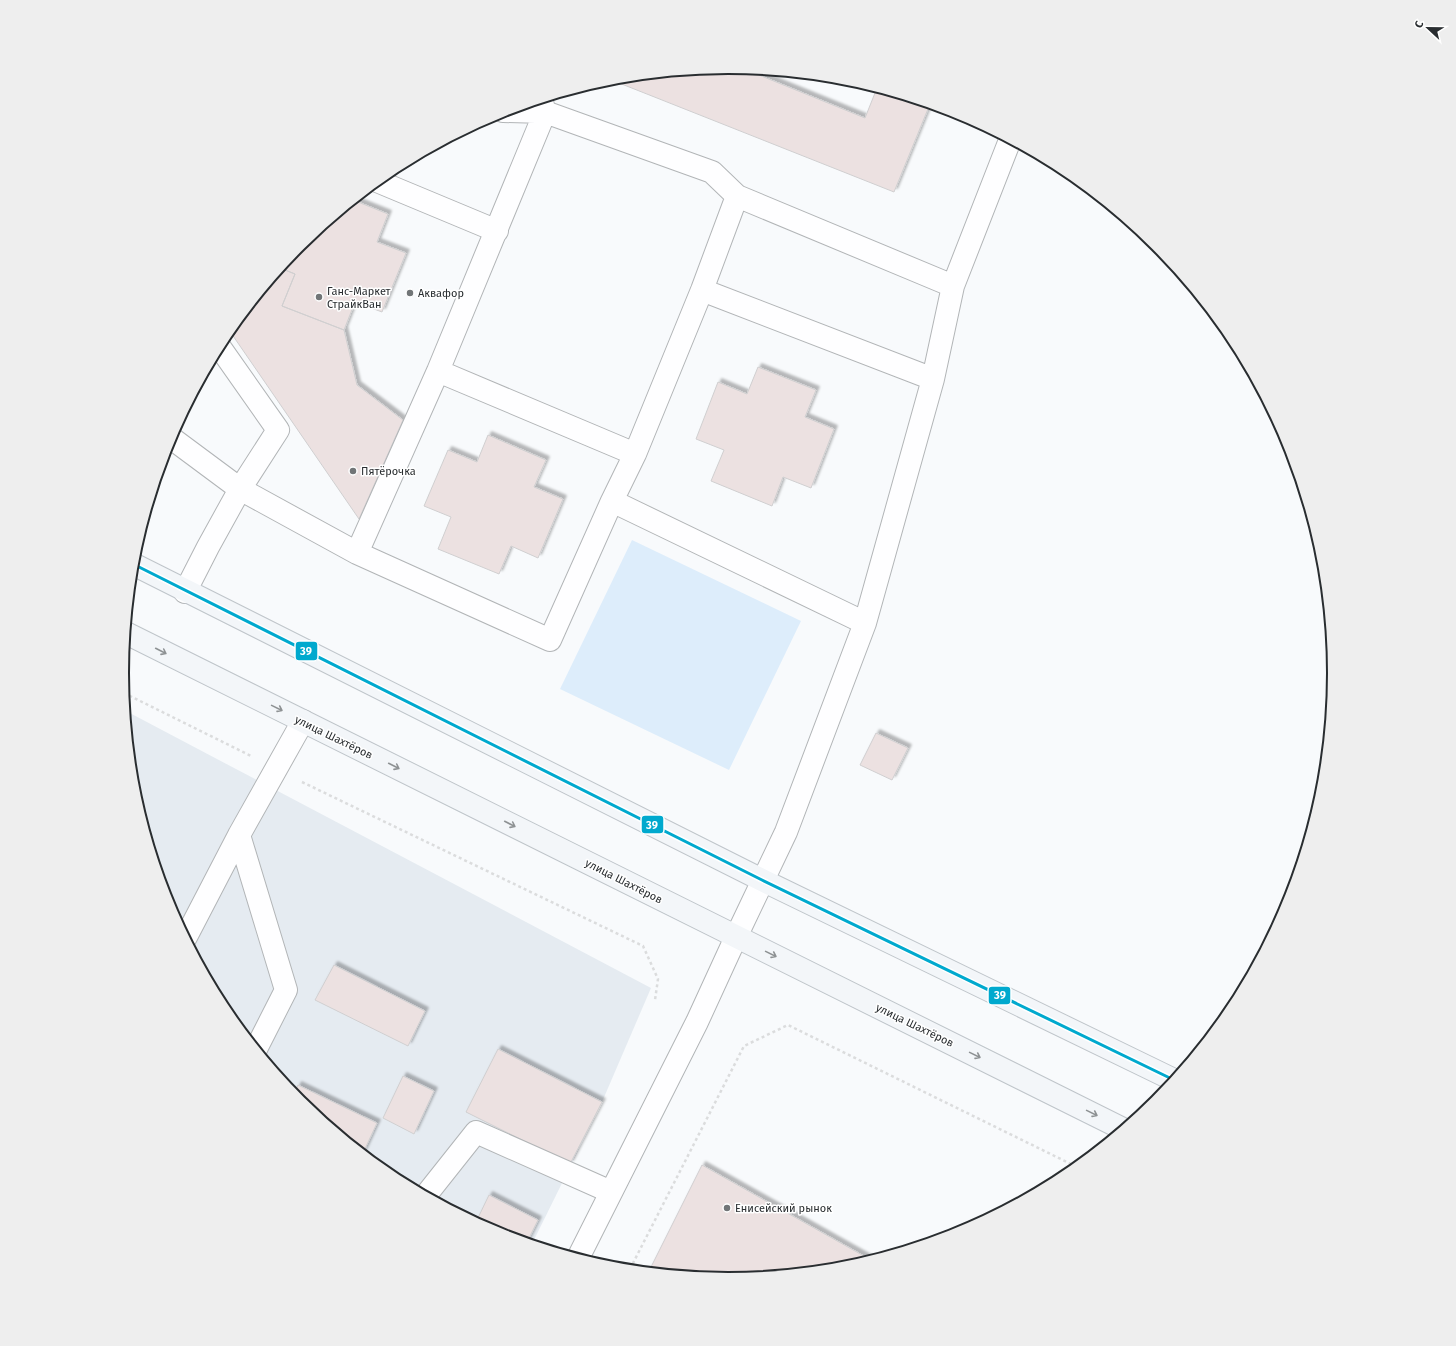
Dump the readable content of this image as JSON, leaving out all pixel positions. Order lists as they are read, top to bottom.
{
  "streets": {
    "main road": ["улица Шахтёров"]
  },
  "places": [
    "Аквафор",
    "Ганс-Маркет СтрайкВан",
    "Пятёрочка",
    "Енисейский рынок"
  ],
  "lines": ["transit line 39"],
  "north": "left"
}
